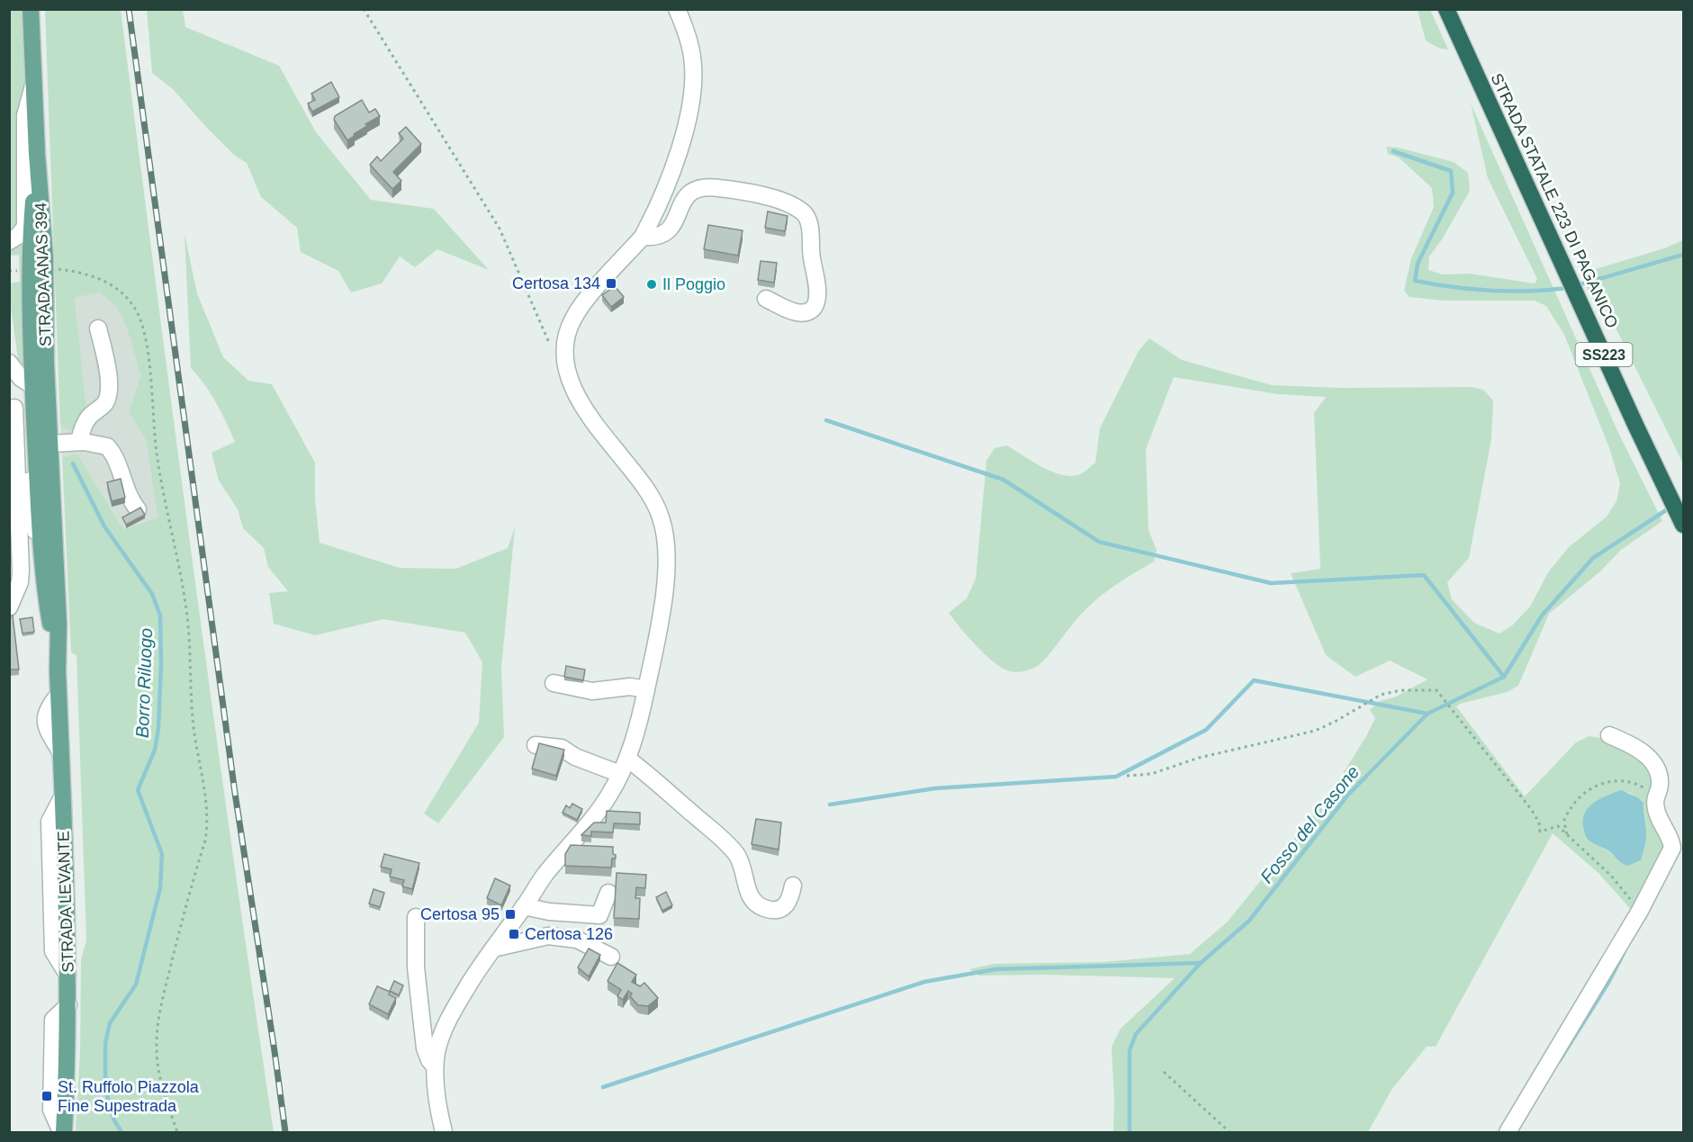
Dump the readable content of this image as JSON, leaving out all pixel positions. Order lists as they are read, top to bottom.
{
  "streets": {
    "highway": ["STRADA STATALE 223 DI PAGANICO", "SS223"],
    "main road": ["STRADA ANAS 394", "STRADA LEVANTE"]
  },
  "crossings": [
    ["STRADA ANAS 394", "STRADA LEVANTE"]
  ],
  "water": ["Borro Riluogo", "Fosso del Casone"],
  "places": {
    "transit": [
      "Certosa 134",
      "Certosa 95",
      "Certosa 126",
      "St. Ruffolo Piazzola Fine Supestrada"
    ],
    "other": ["Il Poggio"]
  }
}
